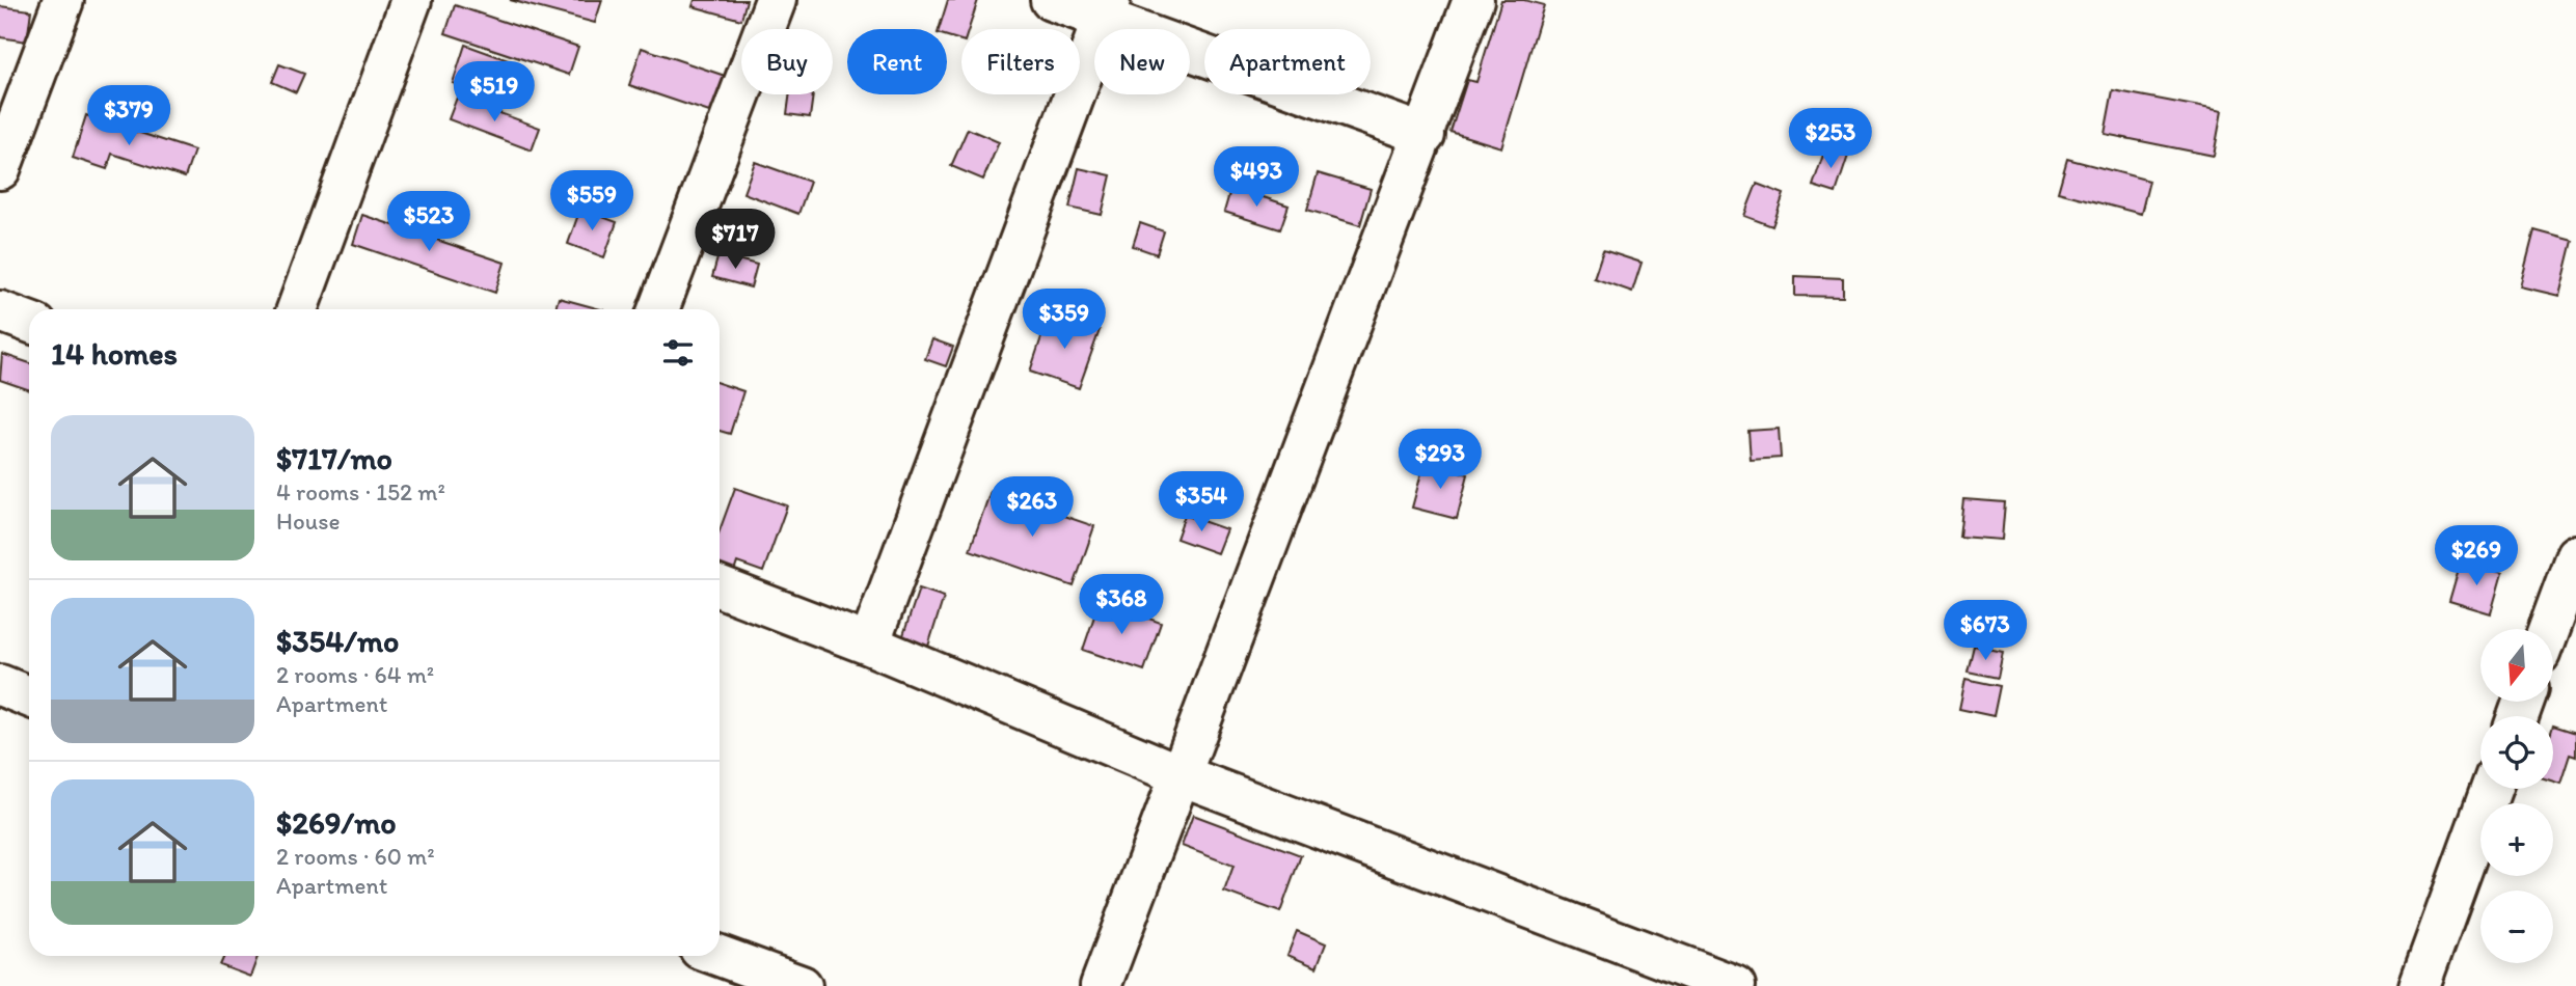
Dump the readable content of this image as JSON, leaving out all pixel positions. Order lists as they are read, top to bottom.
{
  "north": "bottom",
  "page": {
    "chip": [
      "Buy",
      "Rent",
      "Filters",
      "New",
      "Apartment"
    ],
    "price": [
      "$519",
      "$379",
      "$253",
      "$493",
      "$559",
      "$523",
      "$717",
      "$359",
      "$293",
      "$354",
      "$263",
      "$269",
      "$368",
      "$673"
    ],
    "heading": "14 homes",
    "list": [
      {
        "name": "$717/mo",
        "note": "4 rooms · 152 m² · House"
      },
      {
        "name": "$354/mo",
        "note": "2 rooms · 64 m² · Apartment"
      },
      {
        "name": "$269/mo",
        "note": "2 rooms · 60 m² · Apartment"
      }
    ],
    "map_buttons": ["+", "−"]
  }
}
